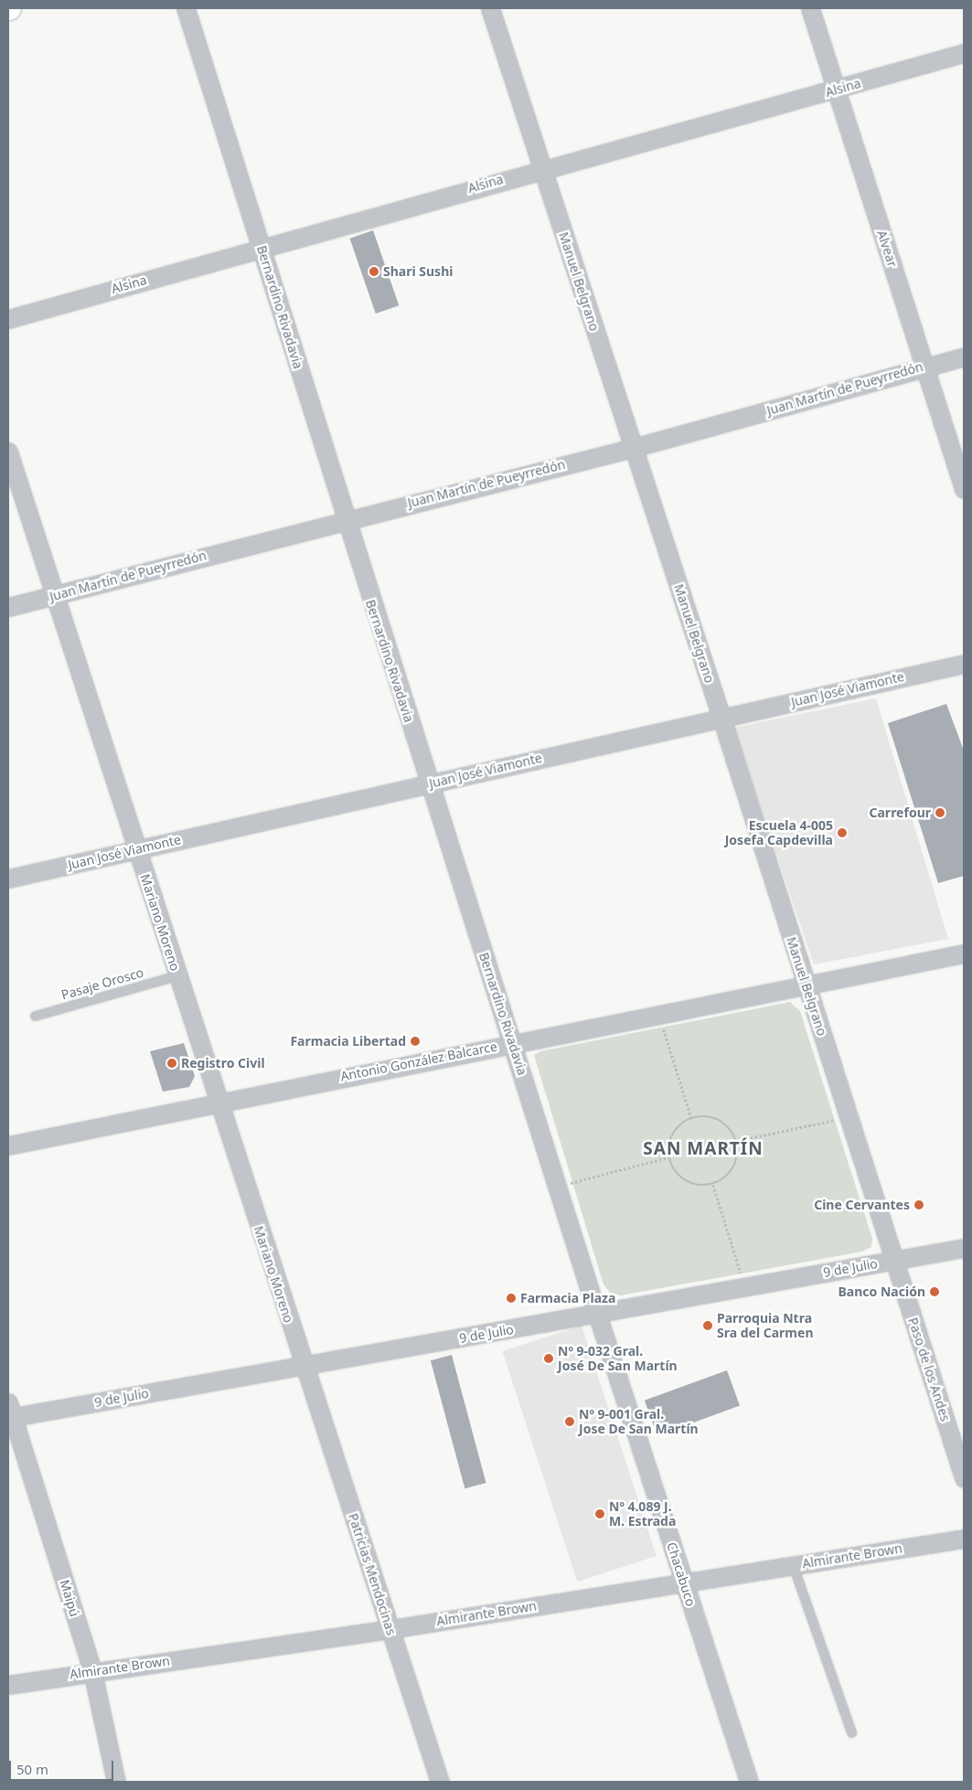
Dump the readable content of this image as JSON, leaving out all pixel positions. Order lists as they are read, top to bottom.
{
  "streets": {
    "street": [
      "Alsina",
      "Alvear",
      "Manuel Belgrano",
      "Bernardino Rivadavia",
      "Juan Martín de Pueyrredón",
      "Juan José Viamonte",
      "Mariano Moreno",
      "Antonio González Balcarce",
      "9 de Julio",
      "Paso de los Andes",
      "Almirante Brown",
      "Patricias Mendocinas",
      "Chacabuco",
      "Maipú"
    ],
    "lane": ["Pasaje Orosco"]
  },
  "crossings": [
    ["Alsina", "Alvear"],
    ["Alsina", "Manuel Belgrano"],
    ["Alsina", "Bernardino Rivadavia"],
    ["Alvear", "Juan Martín de Pueyrredón"],
    ["Manuel Belgrano", "Juan Martín de Pueyrredón"],
    ["Manuel Belgrano", "Juan José Viamonte"],
    ["Manuel Belgrano", "Antonio González Balcarce"],
    ["Manuel Belgrano", "9 de Julio"],
    ["Manuel Belgrano", "Paso de los Andes"],
    ["Bernardino Rivadavia", "Juan Martín de Pueyrredón"],
    ["Bernardino Rivadavia", "Juan José Viamonte"],
    ["Bernardino Rivadavia", "Antonio González Balcarce"],
    ["Bernardino Rivadavia", "9 de Julio"],
    ["Bernardino Rivadavia", "Chacabuco"],
    ["Juan Martín de Pueyrredón", "Mariano Moreno"],
    ["Juan José Viamonte", "Mariano Moreno"],
    ["Mariano Moreno", "Pasaje Orosco"],
    ["Mariano Moreno", "Antonio González Balcarce"],
    ["Mariano Moreno", "9 de Julio"],
    ["Mariano Moreno", "Patricias Mendocinas"],
    ["9 de Julio", "Paso de los Andes"],
    ["9 de Julio", "Patricias Mendocinas"],
    ["9 de Julio", "Chacabuco"],
    ["9 de Julio", "Maipú"],
    ["Almirante Brown", "Patricias Mendocinas"],
    ["Almirante Brown", "Chacabuco"],
    ["Almirante Brown", "Maipú"]
  ],
  "districts": ["SAN MARTÍN"],
  "places": [
    "Shari Sushi",
    "Carrefour",
    "Escuela 4-005 Josefa Capdevilla",
    "Farmacia Libertad",
    "Registro Civil",
    "Cine Cervantes",
    "Banco Nación",
    "Farmacia Plaza",
    "Parroquia Ntra Sra del Carmen",
    "Nº 9-032 Gral. José De San Martín",
    "Nº 9-001 Gral. Jose De San Martín",
    "Nº 4.089 J. M. Estrada"
  ],
  "scale_bar": "50 m"
}
